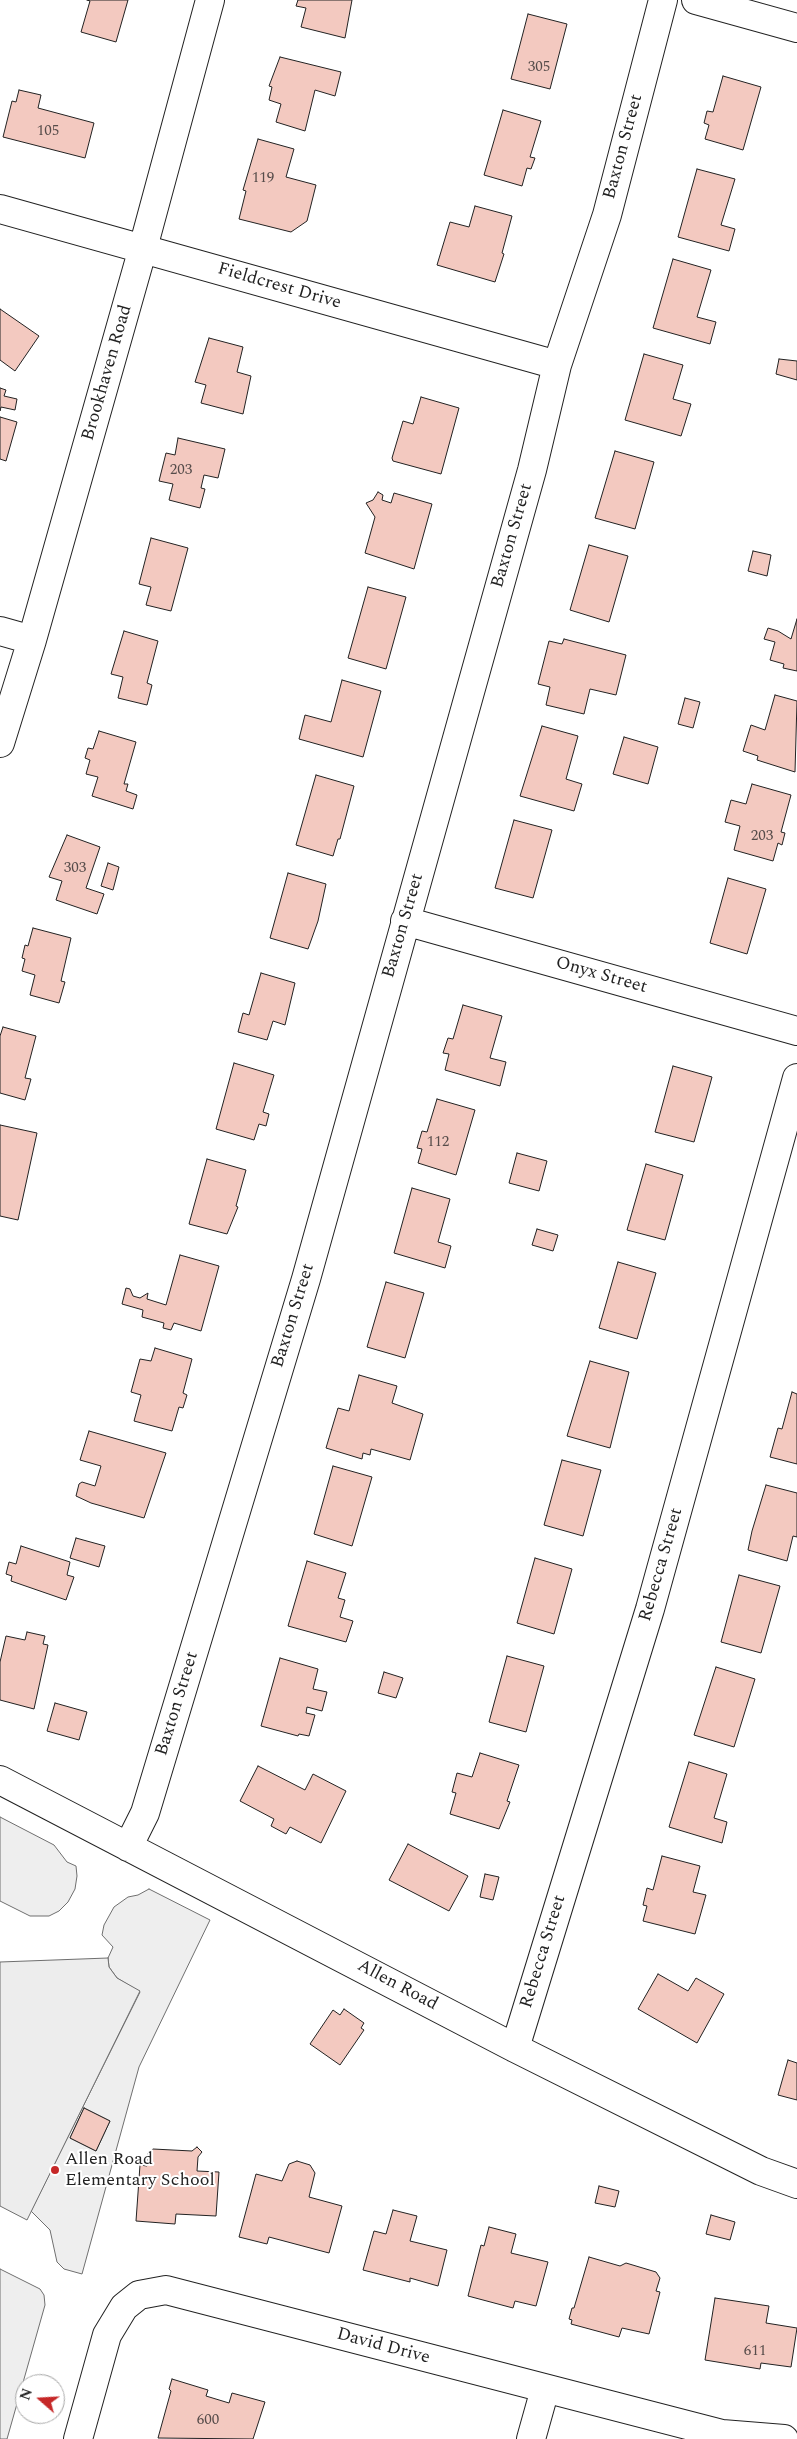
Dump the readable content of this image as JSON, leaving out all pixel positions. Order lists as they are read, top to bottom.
{
  "streets": {
    "street": [
      "Baxton Street",
      "Fieldcrest Drive",
      "Brookhaven Road",
      "Onyx Street",
      "Rebecca Street",
      "Allen Road",
      "David Drive"
    ]
  },
  "crossings": [
    ["Baxton Street", "Fieldcrest Drive"],
    ["Baxton Street", "Onyx Street"],
    ["Baxton Street", "Allen Road"],
    ["Fieldcrest Drive", "Brookhaven Road"],
    ["Rebecca Street", "Allen Road"]
  ],
  "places": ["Allen Road Elementary School"],
  "house_numbers": [
    "305",
    "105",
    "119",
    "203",
    "203",
    "303",
    "112",
    "611",
    "600"
  ],
  "north": "left"
}
